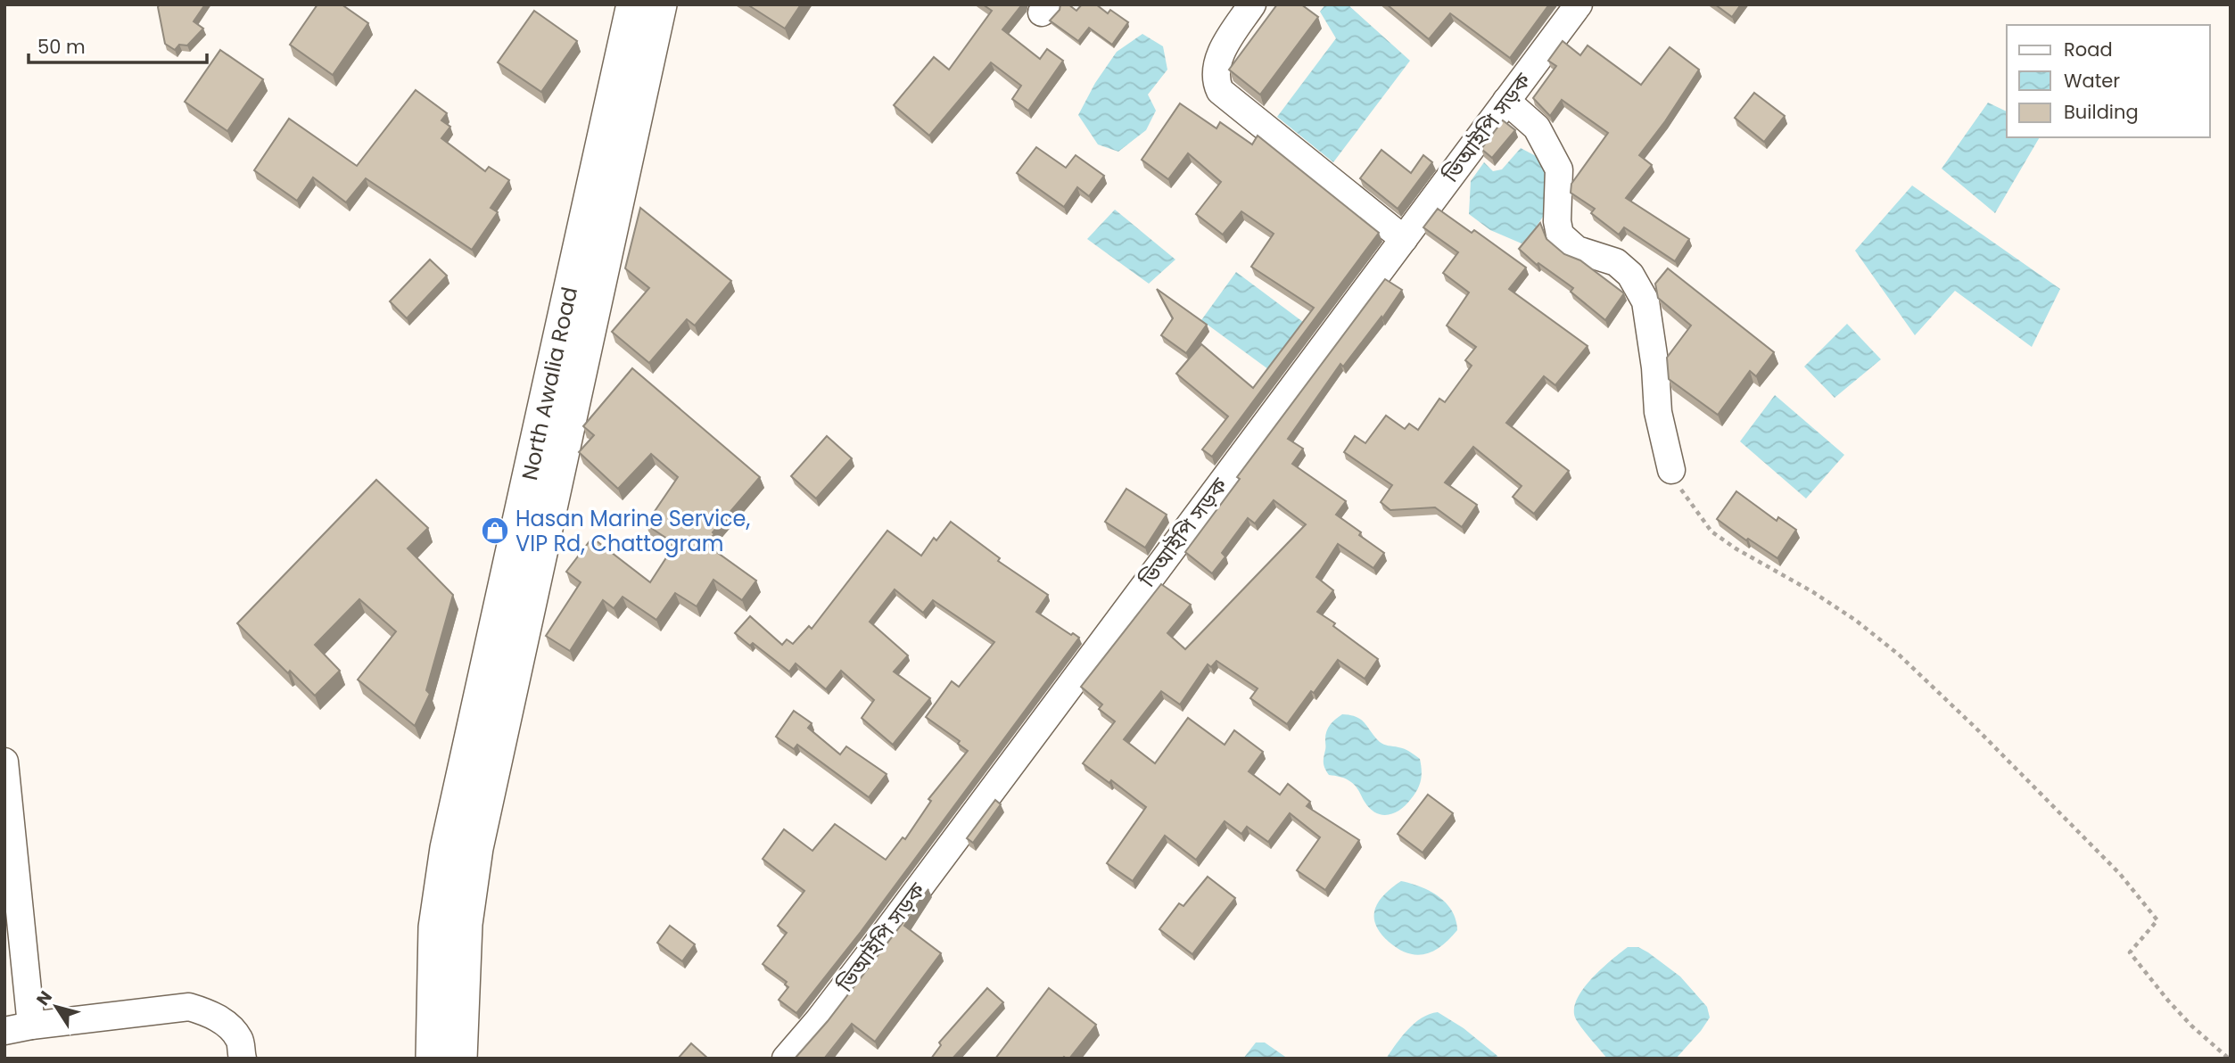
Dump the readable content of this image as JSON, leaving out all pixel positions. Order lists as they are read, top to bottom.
{
  "streets": {
    "main road": ["North Awalia Road"],
    "street": ["ভিআইপি সড়ক"]
  },
  "places": {
    "shop": ["Hasan Marine Service, VIP Rd, Chattogram"]
  },
  "legend": ["Road", "Water", "Building"],
  "scale_bar": "50 m",
  "north": "top left"
}
